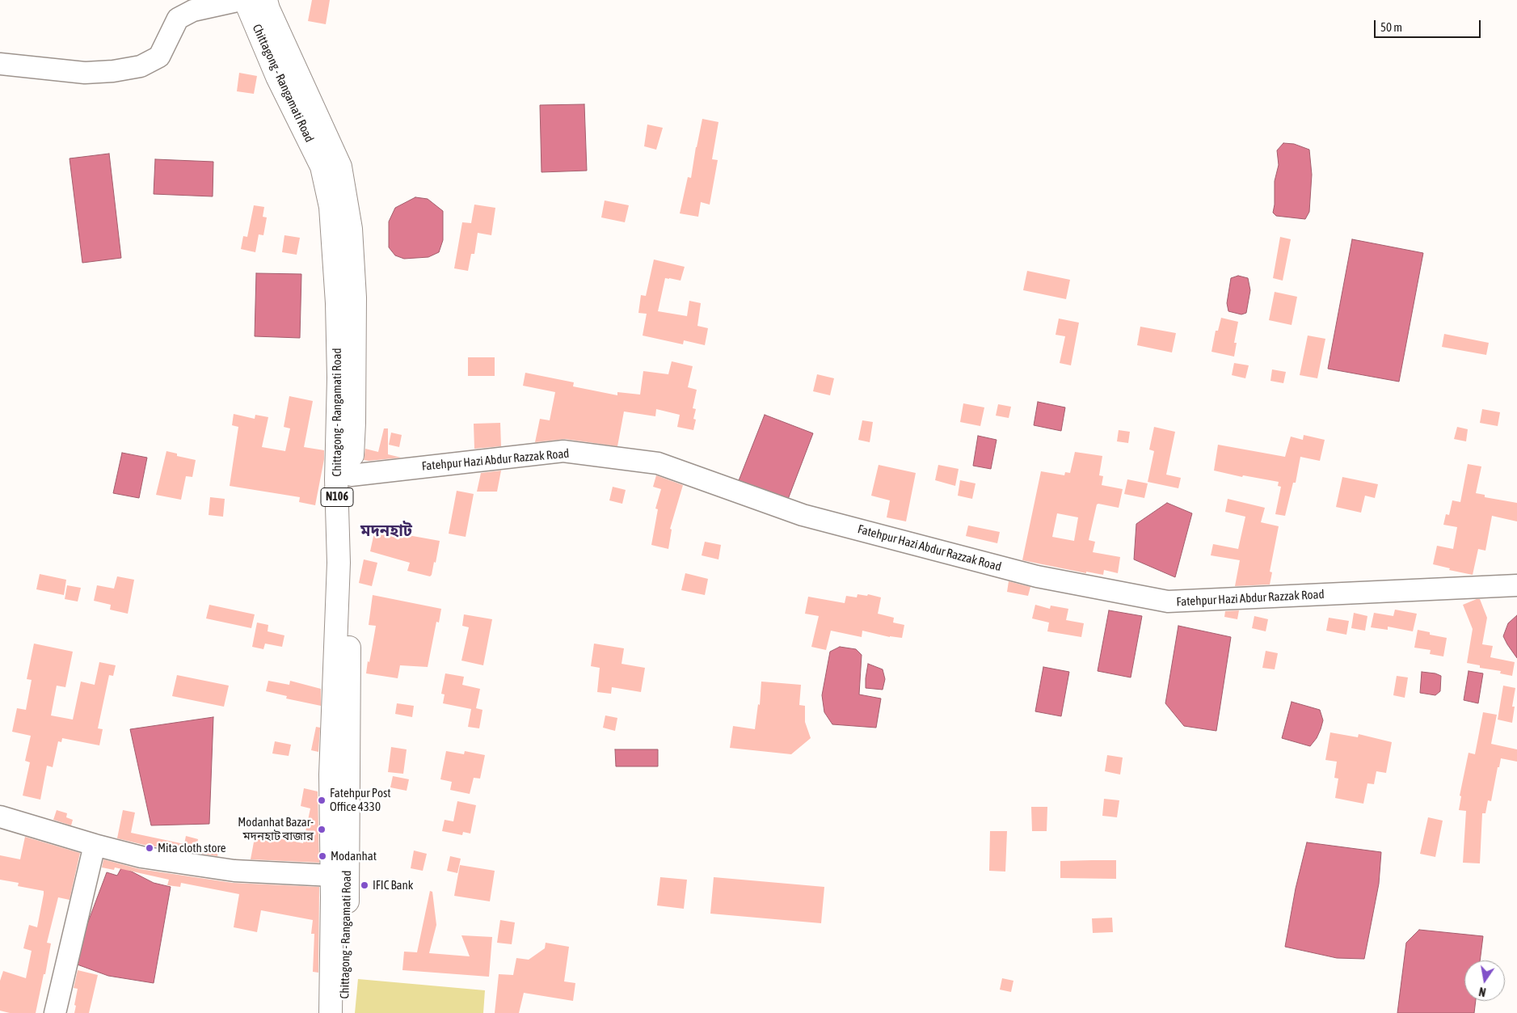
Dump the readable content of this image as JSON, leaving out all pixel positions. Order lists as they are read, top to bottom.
{
  "streets": {
    "highway": ["Chittagong - Rangamati Road", "N106"],
    "street": ["Fatehpur Hazi Abdur Razzak Road"]
  },
  "crossings": [
    ["Chittagong - Rangamati Road", "Fatehpur Hazi Abdur Razzak Road"]
  ],
  "districts": ["মদনহাট"],
  "places": [
    "Fatehpur Post Office 4330",
    "Modanhat Bazar- মদনহাট বাজার",
    "Mita cloth store",
    "Modanhat",
    "IFIC Bank"
  ],
  "scale_bar": "50 m",
  "north": "bottom"
}
